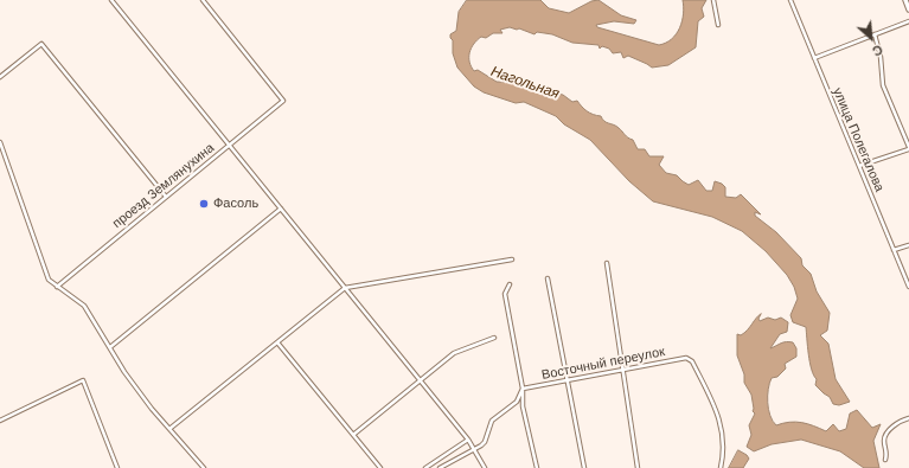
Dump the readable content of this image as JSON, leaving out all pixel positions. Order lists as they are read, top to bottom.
{
  "streets": {
    "street": ["улица Полегалова", "проезд Землянухина", "Восточный переулок"]
  },
  "water": ["Нагольная"],
  "places": ["Фасоль"],
  "north": "bottom right"
}
